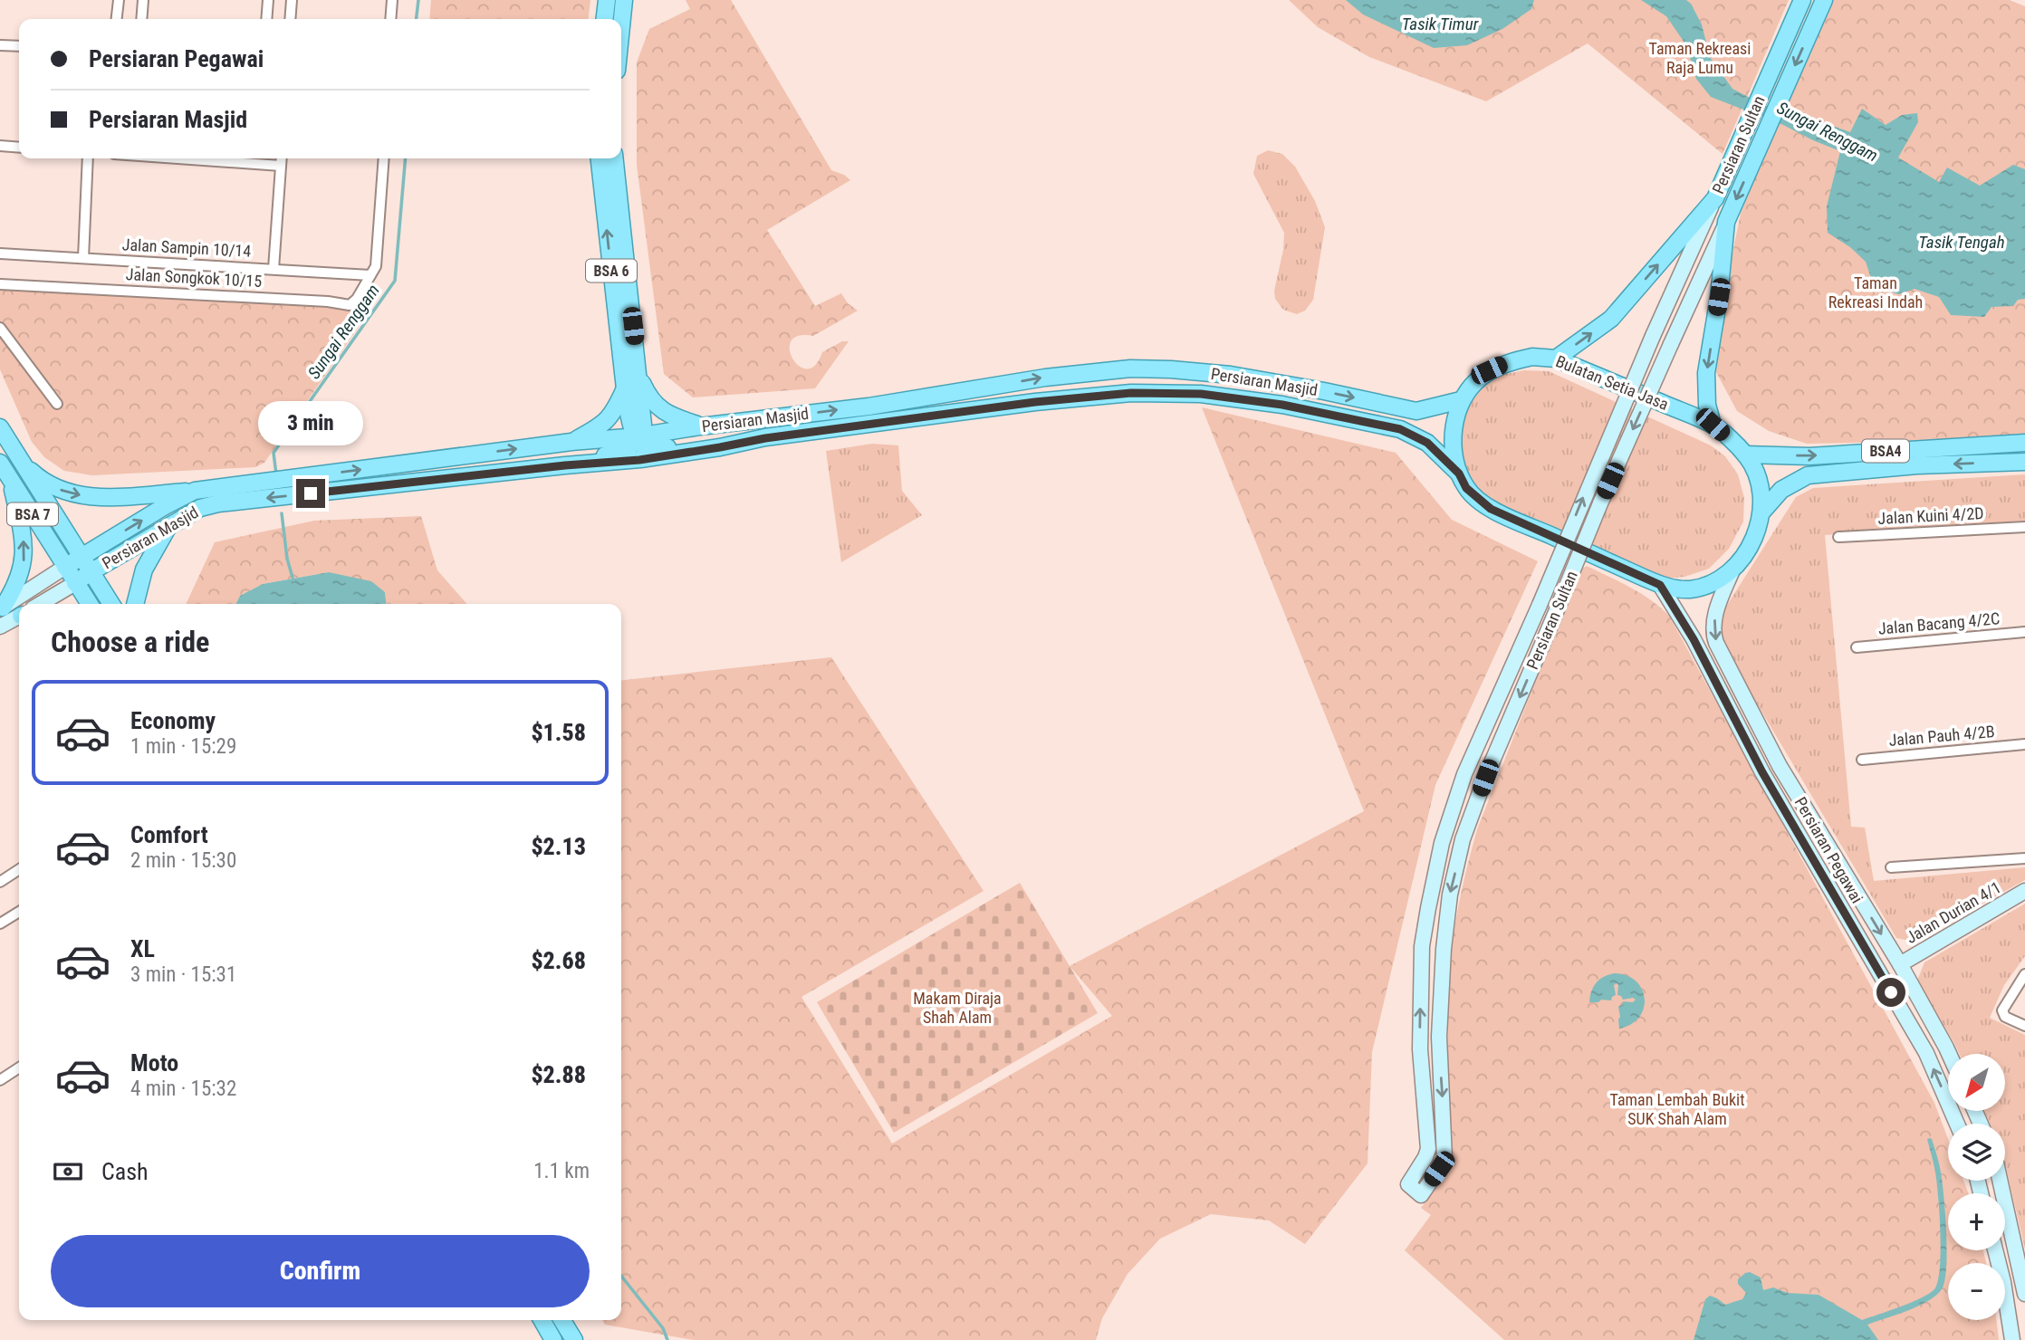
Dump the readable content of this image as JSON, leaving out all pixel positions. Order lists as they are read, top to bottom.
{
  "streets": {
    "main road": [
      "Persiaran Sultan",
      "BSA 6",
      "Persiaran Masjid",
      "Bulatan Setia Jasa",
      "BSA4",
      "BSA 7"
    ],
    "street": [
      "Jalan Sampin 10/14",
      "Jalan Songkok 10/15",
      "Jalan Kuini 4/2D",
      "Jalan Bacang 4/2C",
      "Jalan Pauh 4/2B",
      "Persiaran Pegawai",
      "Jalan Durian 4/1"
    ]
  },
  "crossings": [
    ["Jalan Sampin 10/14", "Jalan Songkok 10/15"],
    ["BSA 6", "Persiaran Masjid"],
    ["Persiaran Masjid", "Bulatan Setia Jasa"],
    ["Persiaran Masjid", "BSA 7"],
    ["Bulatan Setia Jasa", "BSA4"],
    ["Bulatan Setia Jasa", "Persiaran Pegawai"],
    ["Persiaran Pegawai", "Jalan Durian 4/1"]
  ],
  "water": ["Tasik Timur", "Sungai Renggam", "Tasik Tengah"],
  "parks": [
    "Taman Rekreasi Raja Lumu",
    "Taman Rekreasi Indah",
    "Makam Diraja Shah Alam",
    "Taman Lembah Bukit SUK Shah Alam"
  ],
  "north": "bottom left",
  "page": {
    "banner": ["Persiaran Pegawai", "Persiaran Masjid"],
    "bubble": "3 min",
    "heading": "Choose a ride",
    "list": [
      {
        "name": "Economy",
        "note": "1 min · 15:29",
        "value": "$1.58"
      },
      {
        "name": "Comfort",
        "note": "2 min · 15:30",
        "value": "$2.13"
      },
      {
        "name": "XL",
        "note": "3 min · 15:31",
        "value": "$2.68"
      },
      {
        "name": "Moto",
        "note": "4 min · 15:32",
        "value": "$2.88"
      }
    ],
    "map_buttons": ["+", "−"],
    "pay": ["Cash", "1.1 km"],
    "buttons": "Confirm"
  }
}
